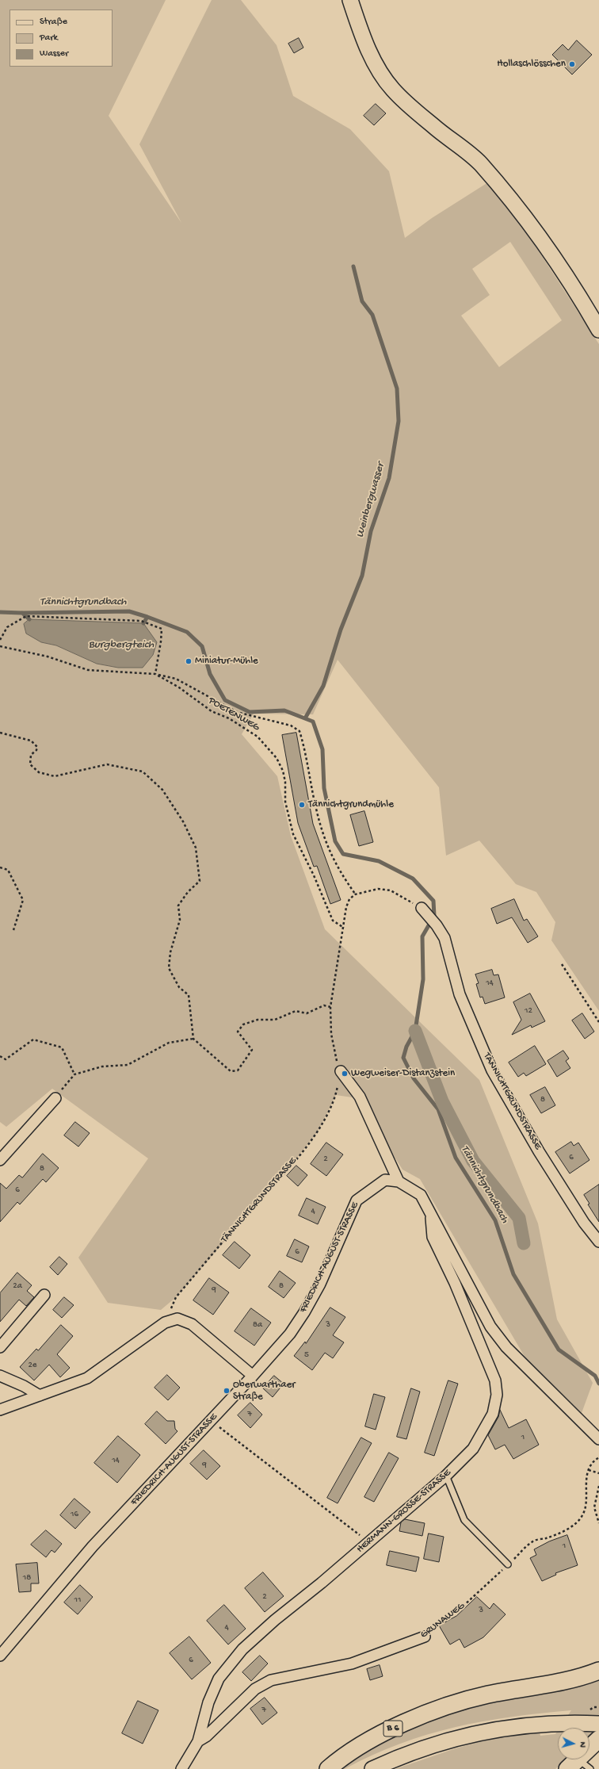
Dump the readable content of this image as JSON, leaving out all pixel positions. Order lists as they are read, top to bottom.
{
  "streets": {
    "main road": ["B 6"],
    "street": [
      "TÄNNICHTGRUNDSTRASSE",
      "FRIEDRICH-AUGUST-STRASSE",
      "HERMANN-GROSSE-STRASSE",
      "GRUNAWEG"
    ],
    "path": ["POETENWEG"]
  },
  "crossings": [
    ["POETENWEG", "TÄNNICHTGRUNDSTRASSE"],
    ["HERMANN-GROSSE-STRASSE", "GRUNAWEG"]
  ],
  "water": ["Weinbergwasser", "Tännichtgrundbach", "Burgbergteich"],
  "places": [
    "Hollaschlösschen",
    "Miniatur-Mühle",
    "Tännichtgrundmühle",
    "Wegweiser-Distanzstein",
    "Oberwarthaer Straße"
  ],
  "house_numbers": [
    "14",
    "12",
    "8",
    "6",
    "2",
    "8",
    "6",
    "4",
    "6",
    "2a",
    "8",
    "9",
    "8a",
    "3",
    "5",
    "2e",
    "7",
    "1",
    "14",
    "9",
    "16",
    "1",
    "18",
    "2",
    "11",
    "3",
    "4",
    "6",
    "7"
  ],
  "legend": ["Straße", "Park", "Wasser"],
  "north": "right"
}
